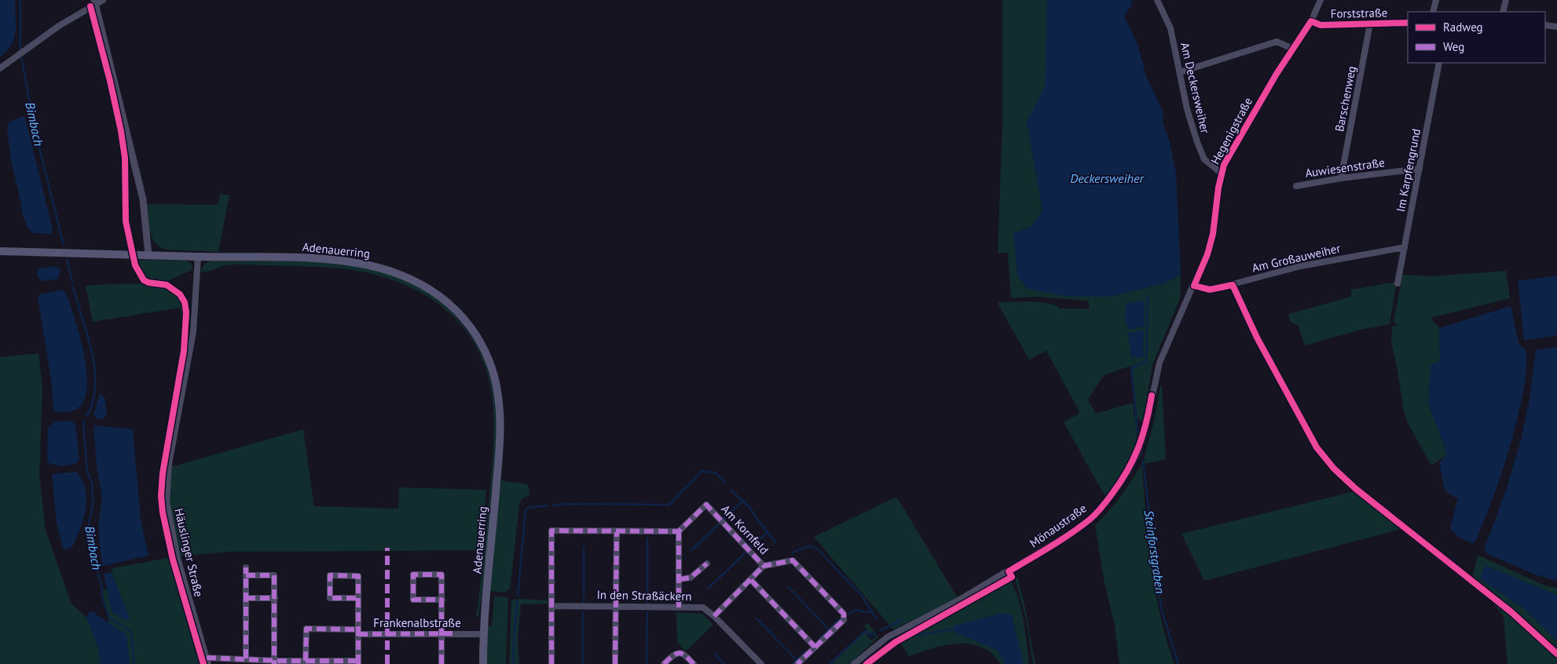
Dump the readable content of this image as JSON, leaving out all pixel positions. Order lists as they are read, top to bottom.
{
  "streets": {
    "main road": ["Adenauerring"],
    "street": [
      "Forststraße",
      "Am Deckersweiher",
      "Barschenweg",
      "Hegenigstraße",
      "Auwiesenstraße",
      "Im Karpfengrund",
      "Am Großauweiher",
      "Mönaustraße",
      "Am Kornfeld",
      "Häuslinger Straße",
      "In den Straßäckern",
      "Frankenalbstraße"
    ]
  },
  "crossings": [
    ["Forststraße", "Barschenweg"],
    ["Forststraße", "Hegenigstraße"],
    ["Am Deckersweiher", "Hegenigstraße"],
    ["Barschenweg", "Auwiesenstraße"],
    ["Hegenigstraße", "Am Großauweiher"],
    ["Hegenigstraße", "Mönaustraße"],
    ["Auwiesenstraße", "Im Karpfengrund"],
    ["Im Karpfengrund", "Am Großauweiher"],
    ["Adenauerring", "Häuslinger Straße"],
    ["Adenauerring", "Frankenalbstraße"],
    ["Häuslinger Straße", "Frankenalbstraße"]
  ],
  "water": ["Bimbach", "Deckersweiher", "Steinforstgraben"],
  "legend": ["Radweg", "Weg"]
}
